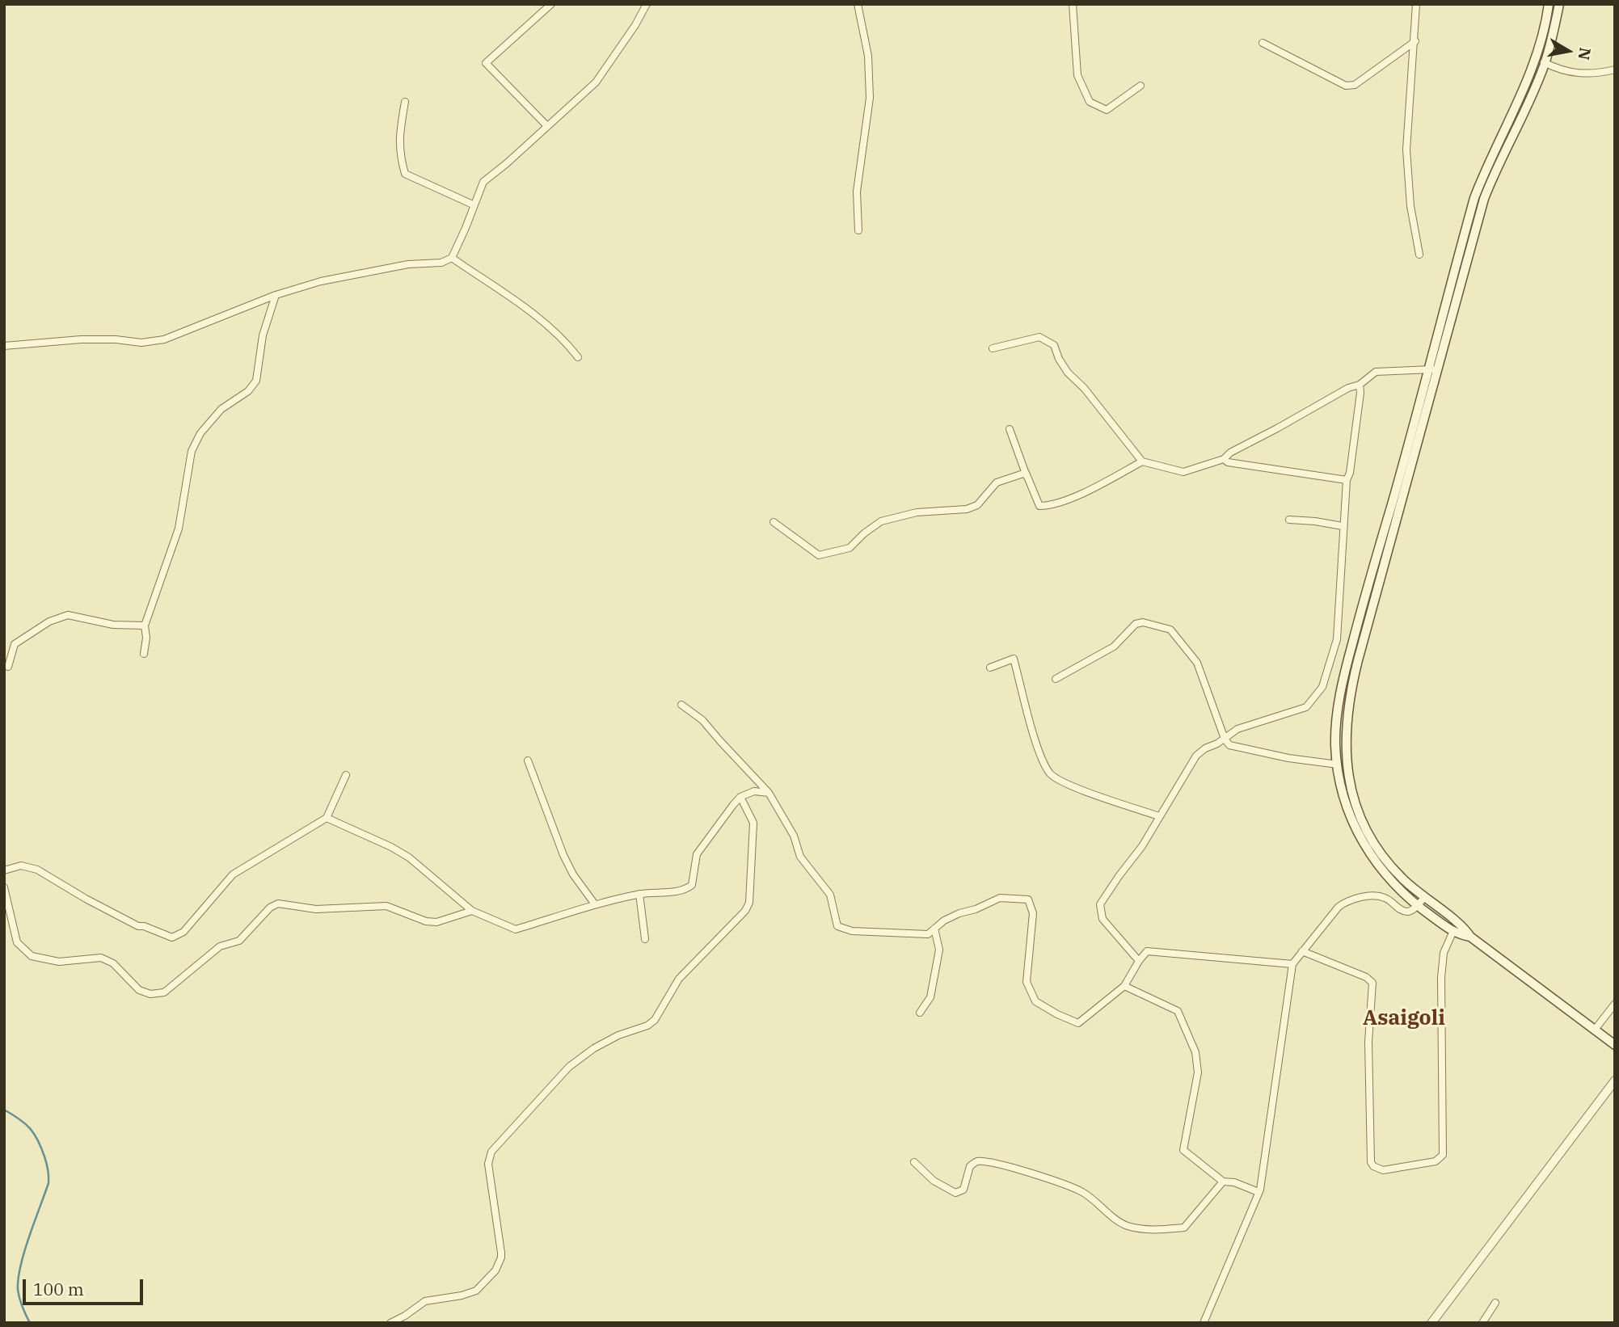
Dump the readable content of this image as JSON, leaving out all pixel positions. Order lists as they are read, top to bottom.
{
  "districts": ["Asaigoli"],
  "scale_bar": "100 m",
  "north": "right"
}
